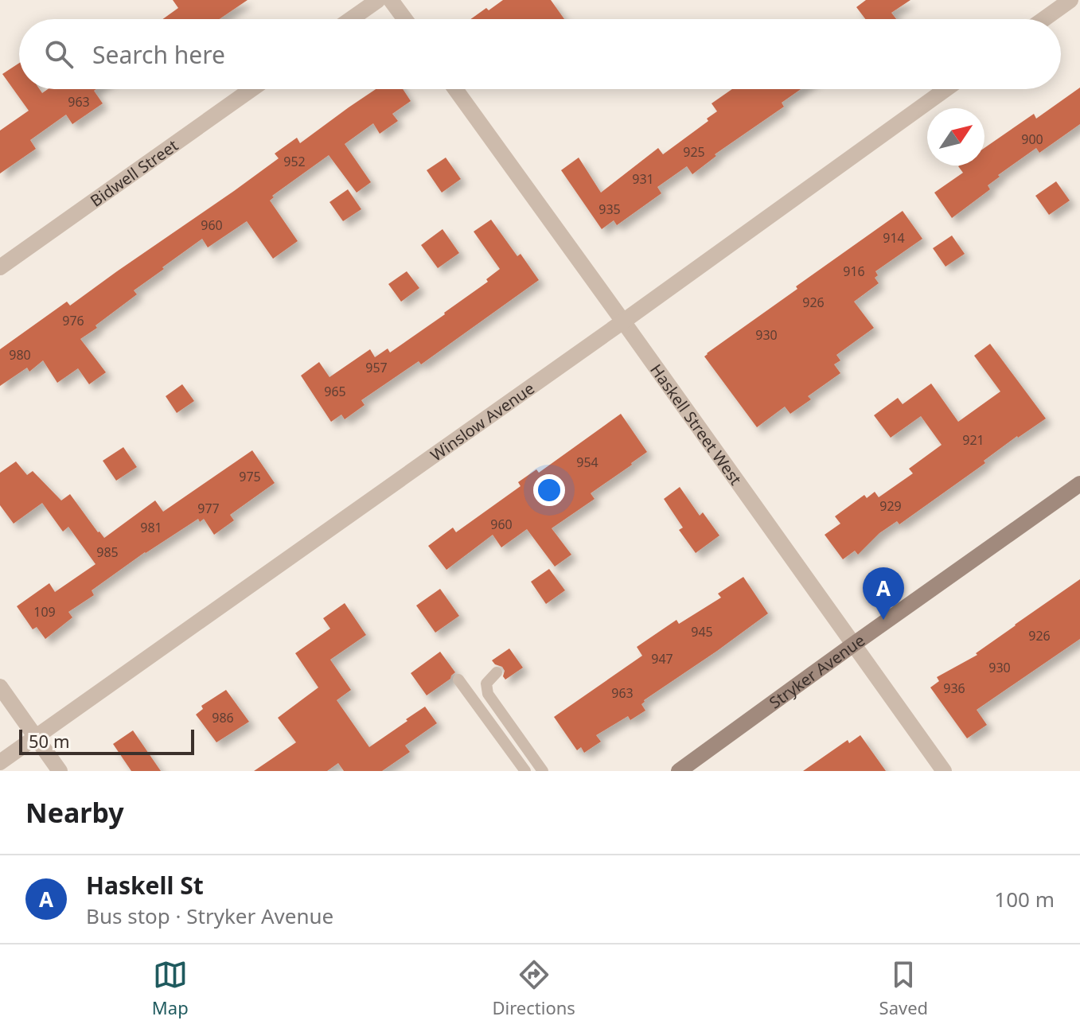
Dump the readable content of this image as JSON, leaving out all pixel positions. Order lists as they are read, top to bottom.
{
  "streets": {
    "street": [
      "Bidwell Street",
      "Winslow Avenue",
      "Haskell Street West",
      "Stryker Avenue"
    ]
  },
  "crossings": [
    ["Winslow Avenue", "Haskell Street West"],
    ["Haskell Street West", "Stryker Avenue"]
  ],
  "house_numbers": [
    "963",
    "900",
    "925",
    "952",
    "931",
    "935",
    "960",
    "914",
    "916",
    "926",
    "976",
    "930",
    "980",
    "957",
    "965",
    "921",
    "954",
    "975",
    "929",
    "977",
    "960",
    "981",
    "985",
    "109",
    "945",
    "926",
    "947",
    "930",
    "936",
    "963",
    "986"
  ],
  "scale_bar": "50 m",
  "north": "top right",
  "page": {
    "search": "Search here",
    "pins": "A",
    "scale": "50 m",
    "heading": "Nearby",
    "list": [
      {
        "mark": "A",
        "name": "Haskell St",
        "note": "Bus stop · Stryker Avenue",
        "value": "100 m"
      }
    ],
    "nav": ["Map", "Directions", "Saved"]
  }
}
